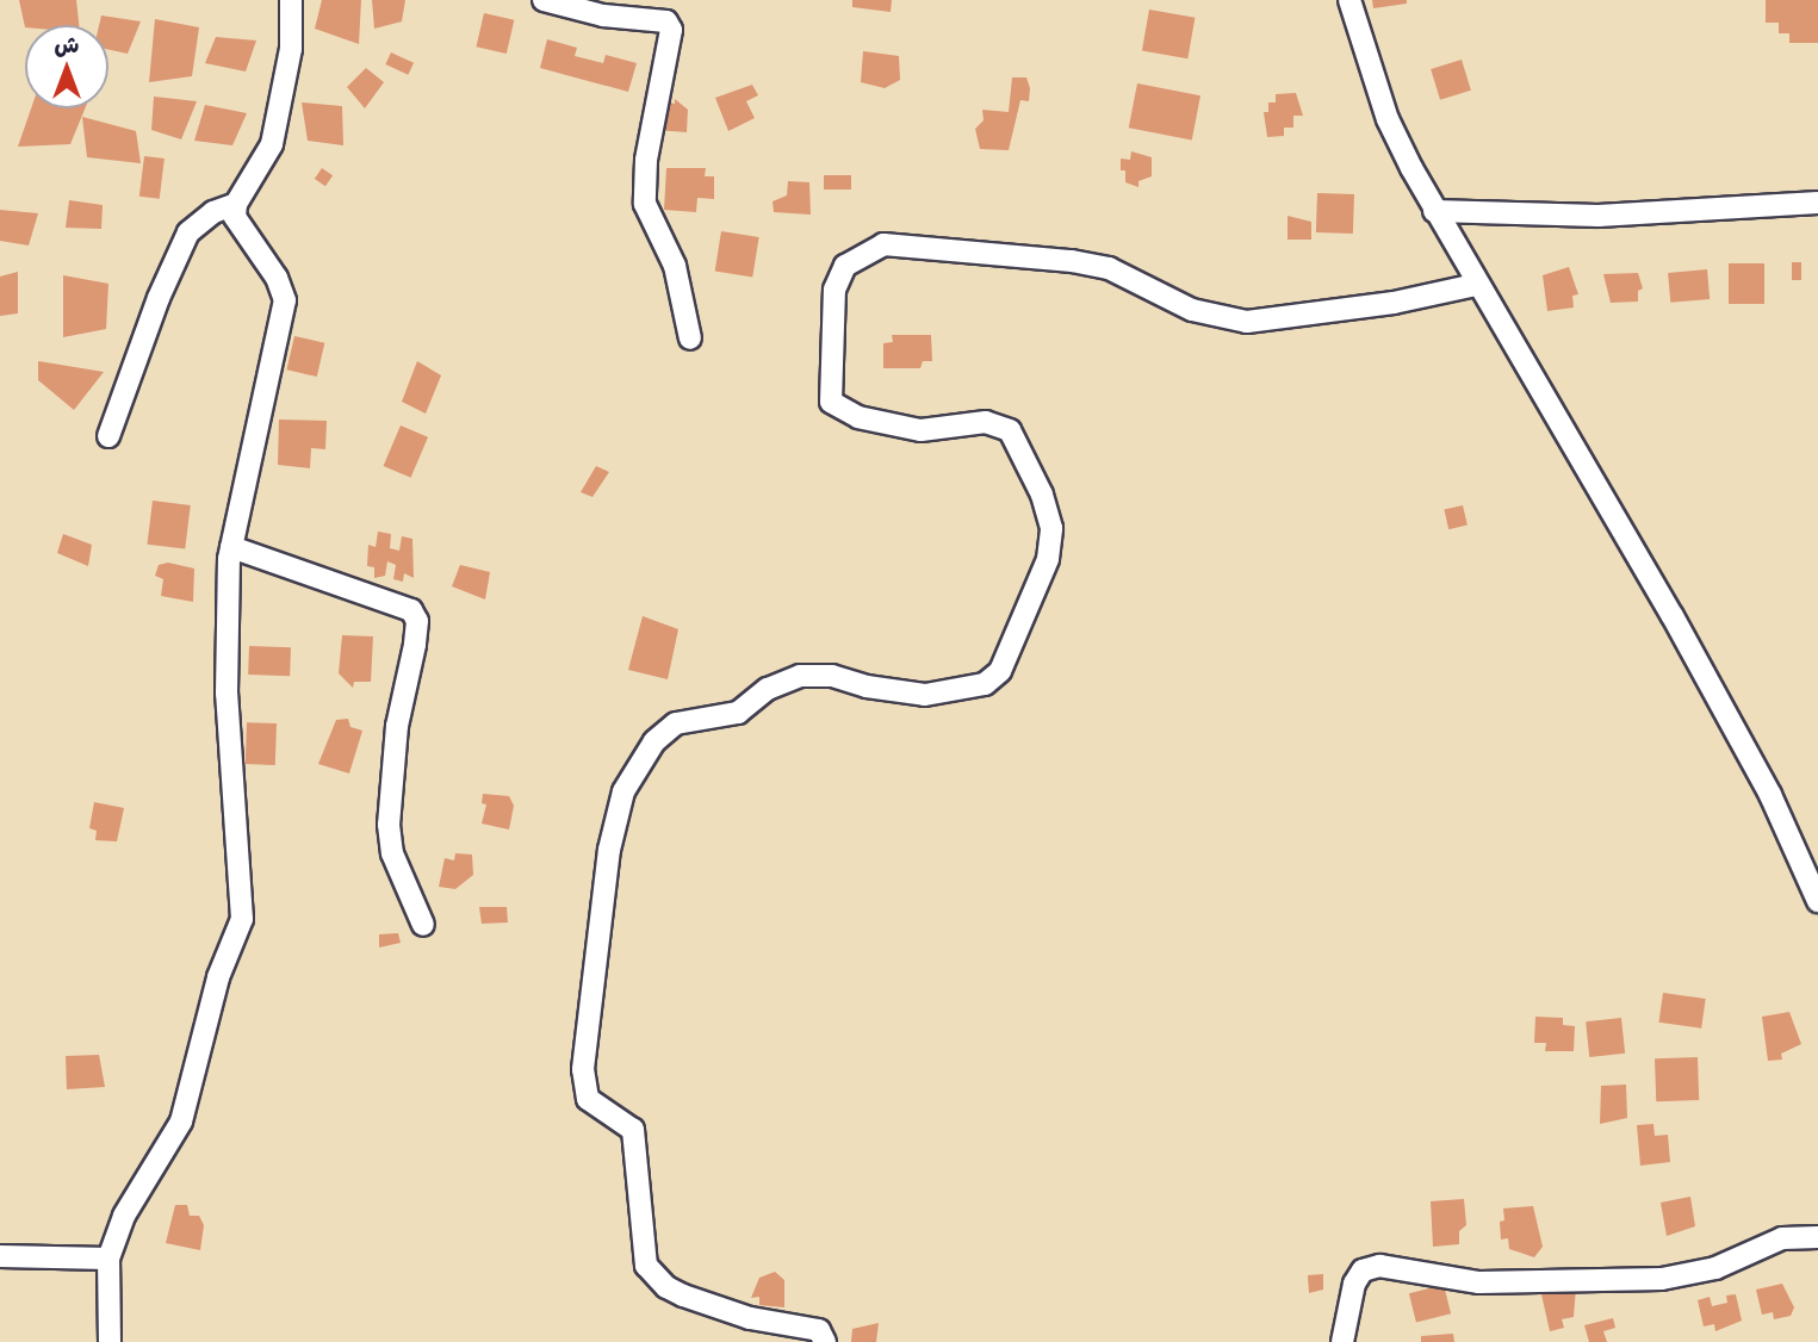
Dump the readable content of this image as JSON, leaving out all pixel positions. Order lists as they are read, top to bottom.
{
  "north": "top"
}
